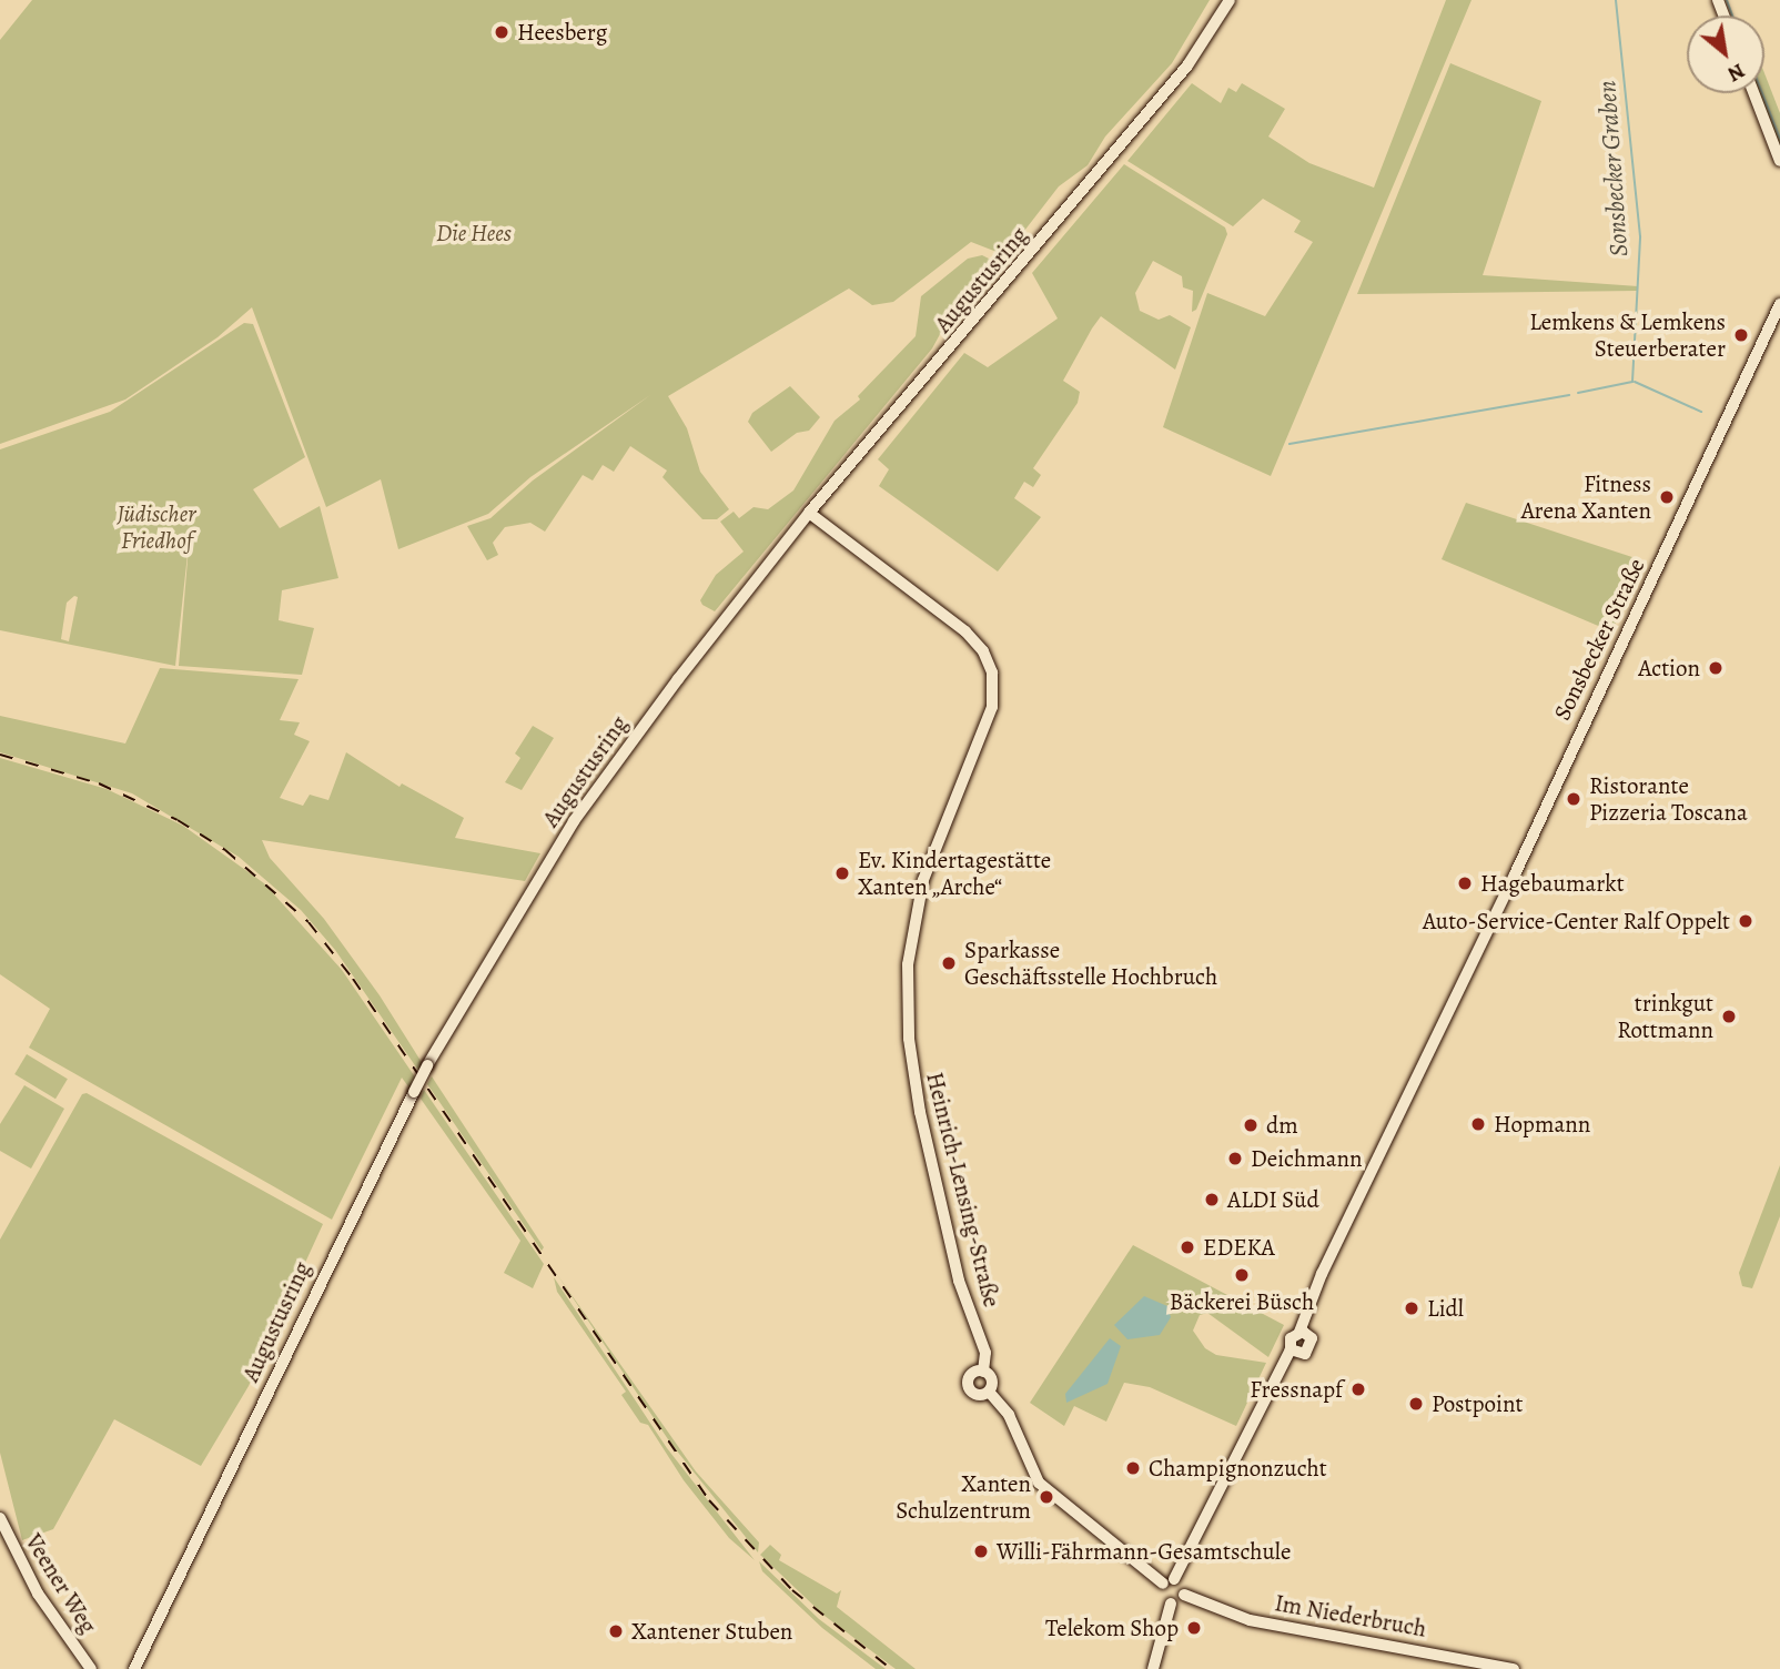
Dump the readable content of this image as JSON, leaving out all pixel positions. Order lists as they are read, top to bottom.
{
  "streets": {
    "street": [
      "Augustusring",
      "Sonsbecker Straße",
      "Heinrich-Lensing-Straße",
      "Veener Weg",
      "Im Niederbruch"
    ]
  },
  "crossings": [
    ["Augustusring", "Heinrich-Lensing-Straße"],
    ["Sonsbecker Straße", "Im Niederbruch"]
  ],
  "water": ["Sonsbecker Graben"],
  "parks": ["Die Hees", "Jüdischer Friedhof"],
  "places": [
    "Heesberg",
    "Lemkens & Lemkens Steuerberater",
    "Fitness Arena Xanten",
    "Action",
    "Ristorante Pizzeria Toscana",
    "Ev. Kindertagestätte Xanten „Arche“",
    "Hagebaumarkt",
    "Auto-Service-Center Ralf Oppelt",
    "Sparkasse Geschäftsstelle Hochbruch",
    "trinkgut Rottmann",
    "Hopmann",
    "dm",
    "Deichmann",
    "ALDI Süd",
    "EDEKA",
    "Bäckerei Büsch",
    "Lidl",
    "Fressnapf",
    "Postpoint",
    "Champignonzucht",
    "Xanten Schulzentrum",
    "Willi-Fährmann-Gesamtschule",
    "Telekom Shop",
    "Xantener Stuben"
  ],
  "north": "bottom right"
}
